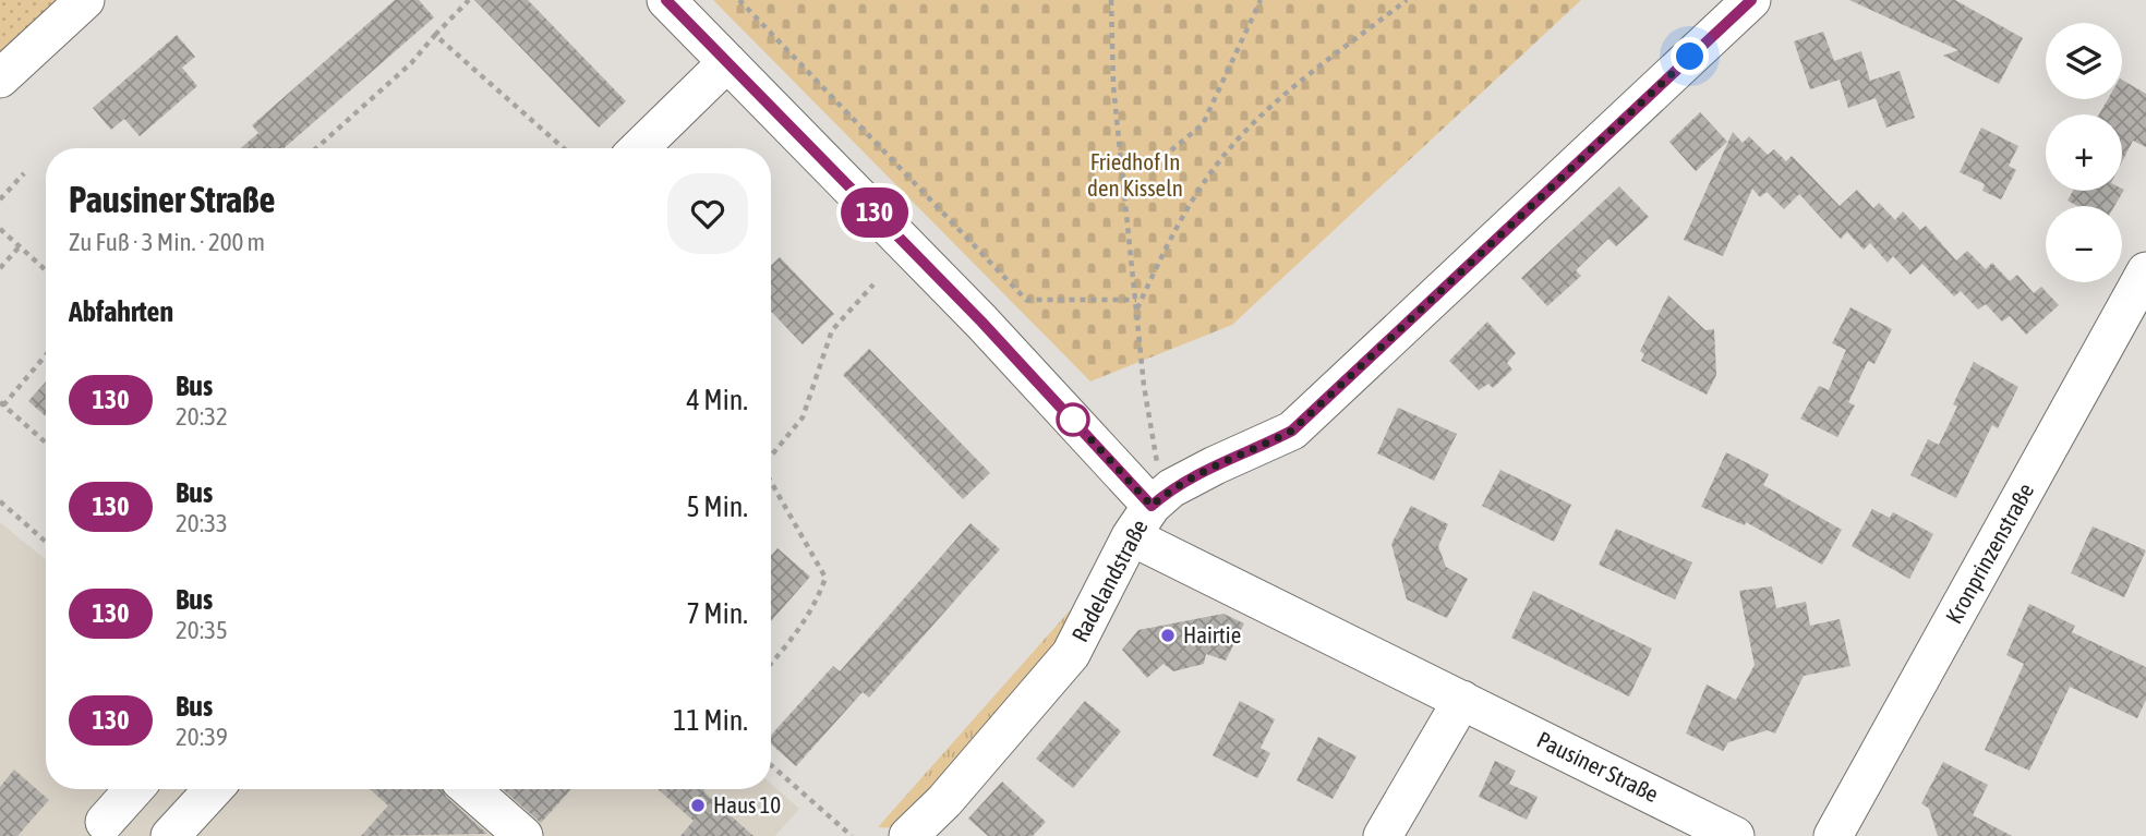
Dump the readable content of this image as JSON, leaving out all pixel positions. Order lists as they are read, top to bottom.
{
  "streets": {
    "street": ["Kronprinzenstraße", "Radelandstraße", "Pausiner Straße"]
  },
  "crossings": [
    ["Radelandstraße", "Pausiner Straße"]
  ],
  "parks": ["Friedhof In den Kisseln"],
  "places": ["Hairtie", "Haus 10"],
  "lines": ["bus line 130"],
  "page": {
    "on_map": "130",
    "map_buttons": ["+", "−"],
    "heading": [
      ["Pausiner Straße", "Zu Fuß · 3 Min. · 200 m"],
      "Abfahrten"
    ],
    "list": [
      {
        "mark": "130",
        "name": "Bus",
        "note": "20:32",
        "value": "4 Min."
      },
      {
        "mark": "130",
        "name": "Bus",
        "note": "20:33",
        "value": "5 Min."
      },
      {
        "mark": "130",
        "name": "Bus",
        "note": "20:35",
        "value": "7 Min."
      },
      {
        "mark": "130",
        "name": "Bus",
        "note": "20:39",
        "value": "11 Min."
      }
    ]
  }
}
